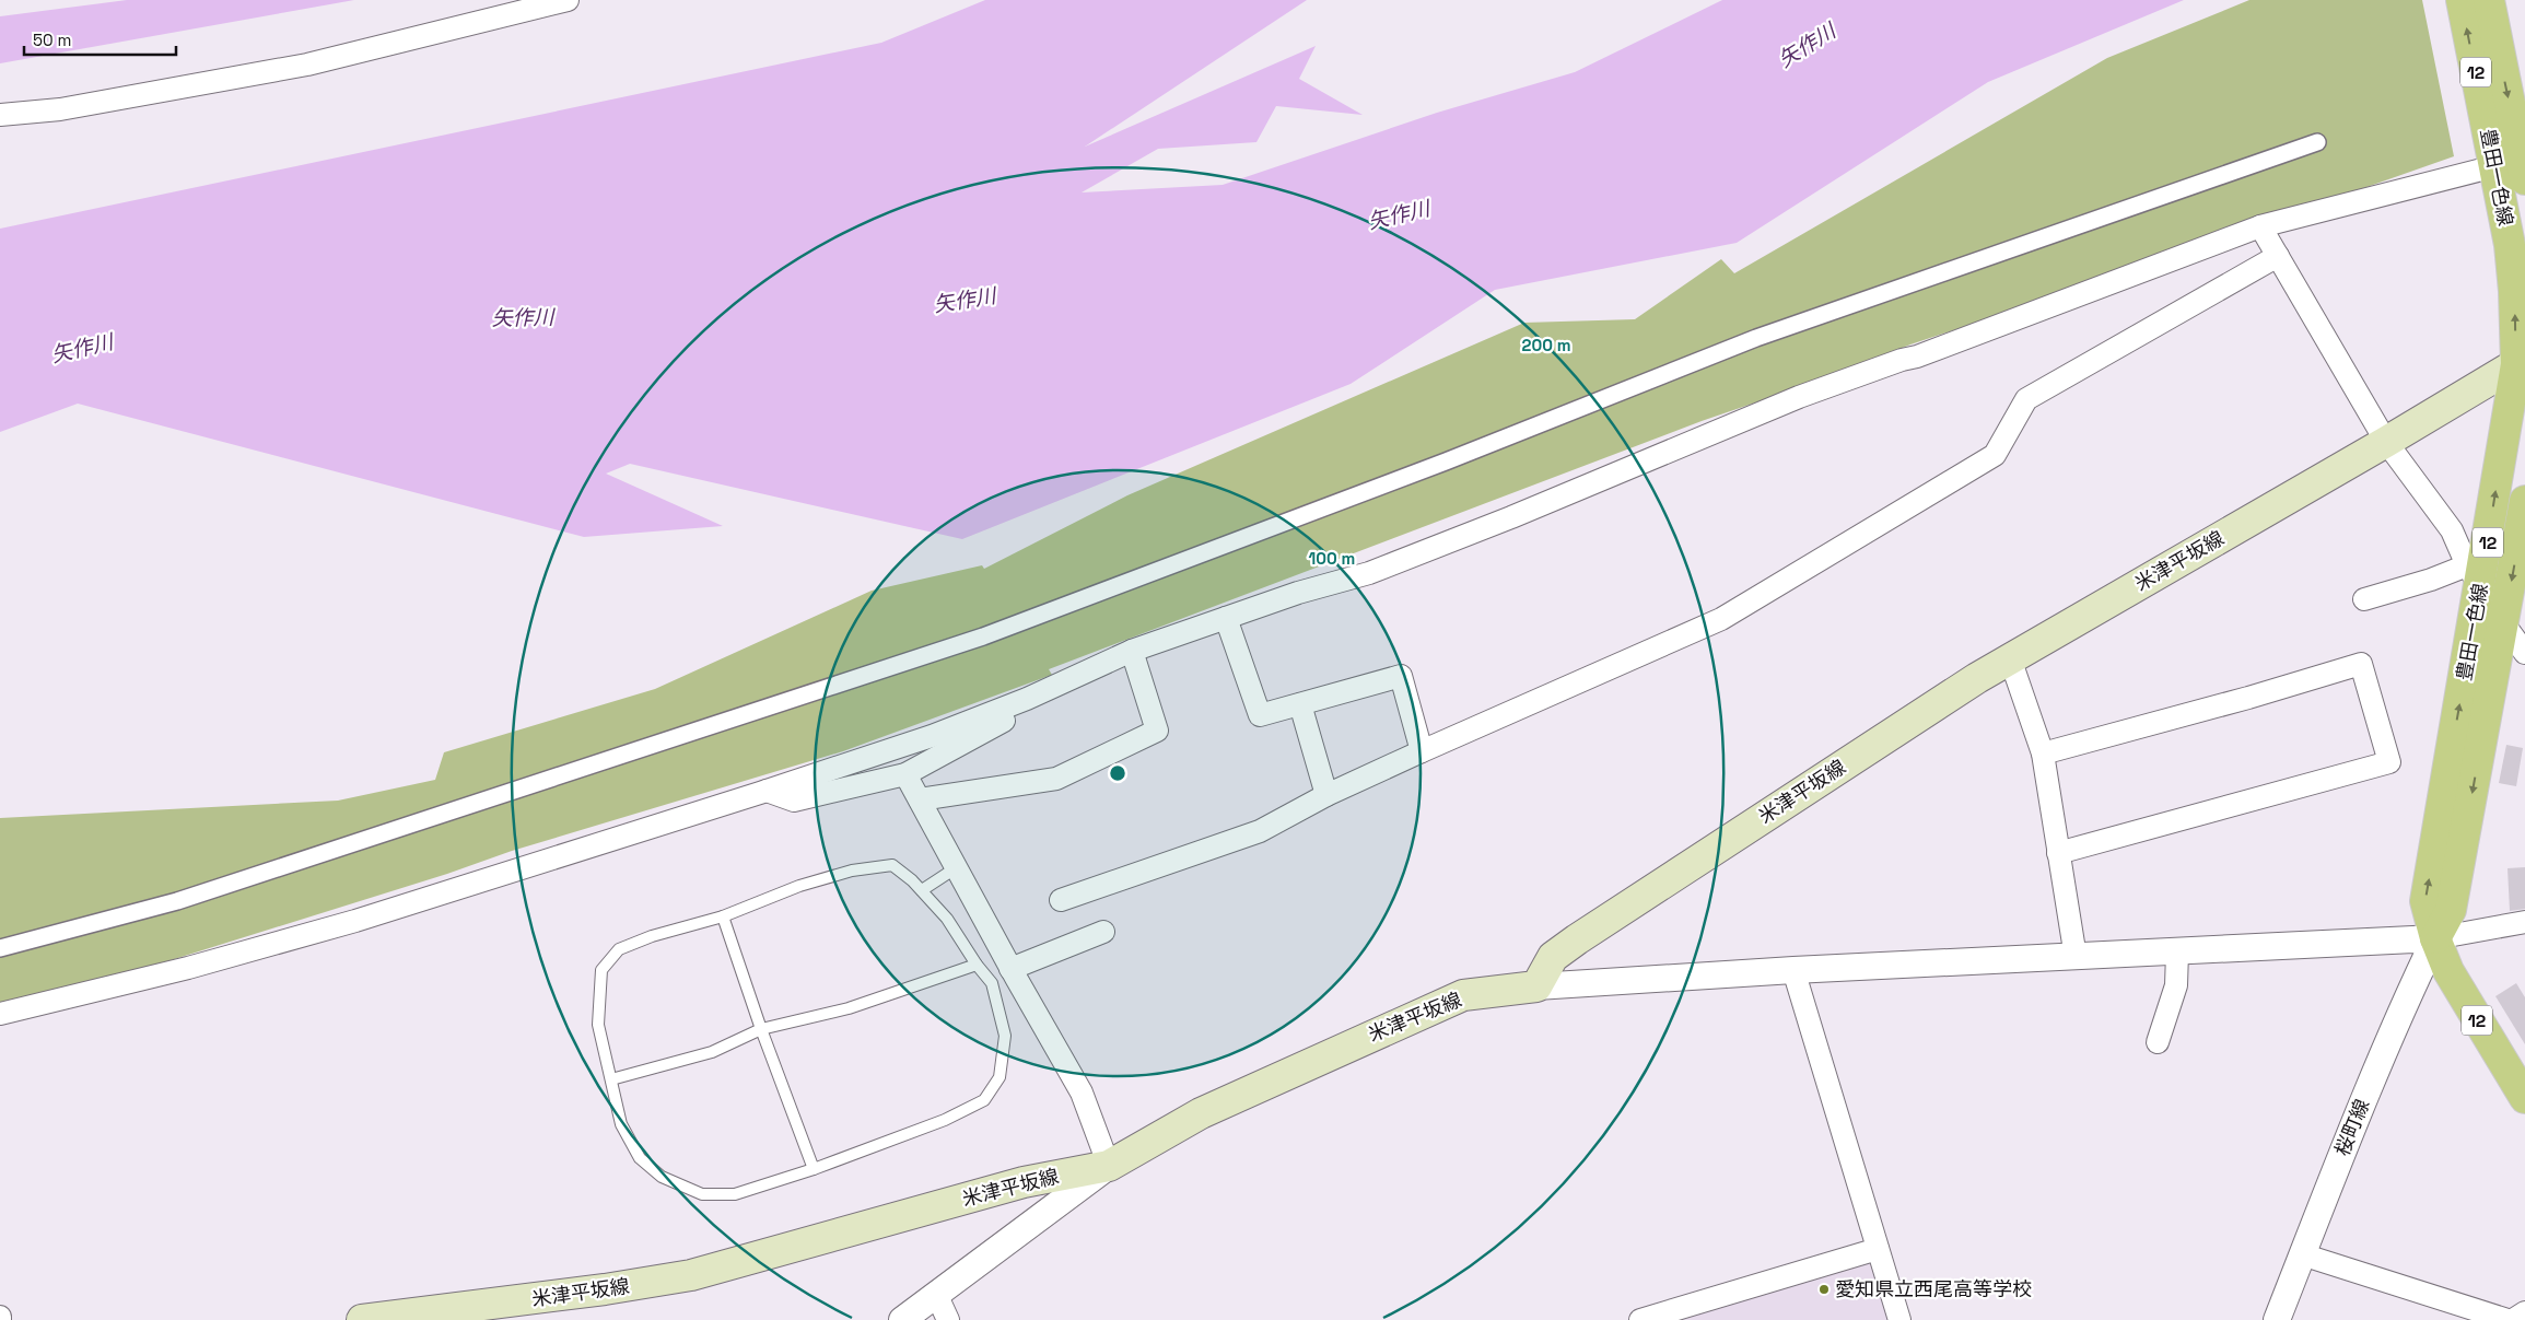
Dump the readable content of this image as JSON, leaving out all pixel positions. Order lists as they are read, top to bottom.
{
  "streets": {
    "main road": ["12", "豊田一色線", "米津平坂線"],
    "street": ["桜町線"]
  },
  "crossings": [
    ["豊田一色線", "米津平坂線"],
    ["豊田一色線", "桜町線"]
  ],
  "water": ["矢作川"],
  "places": ["愛知県立西尾高等学校"],
  "scale_bar": "50 m",
  "rings": ["200 m", "100 m"]
}
